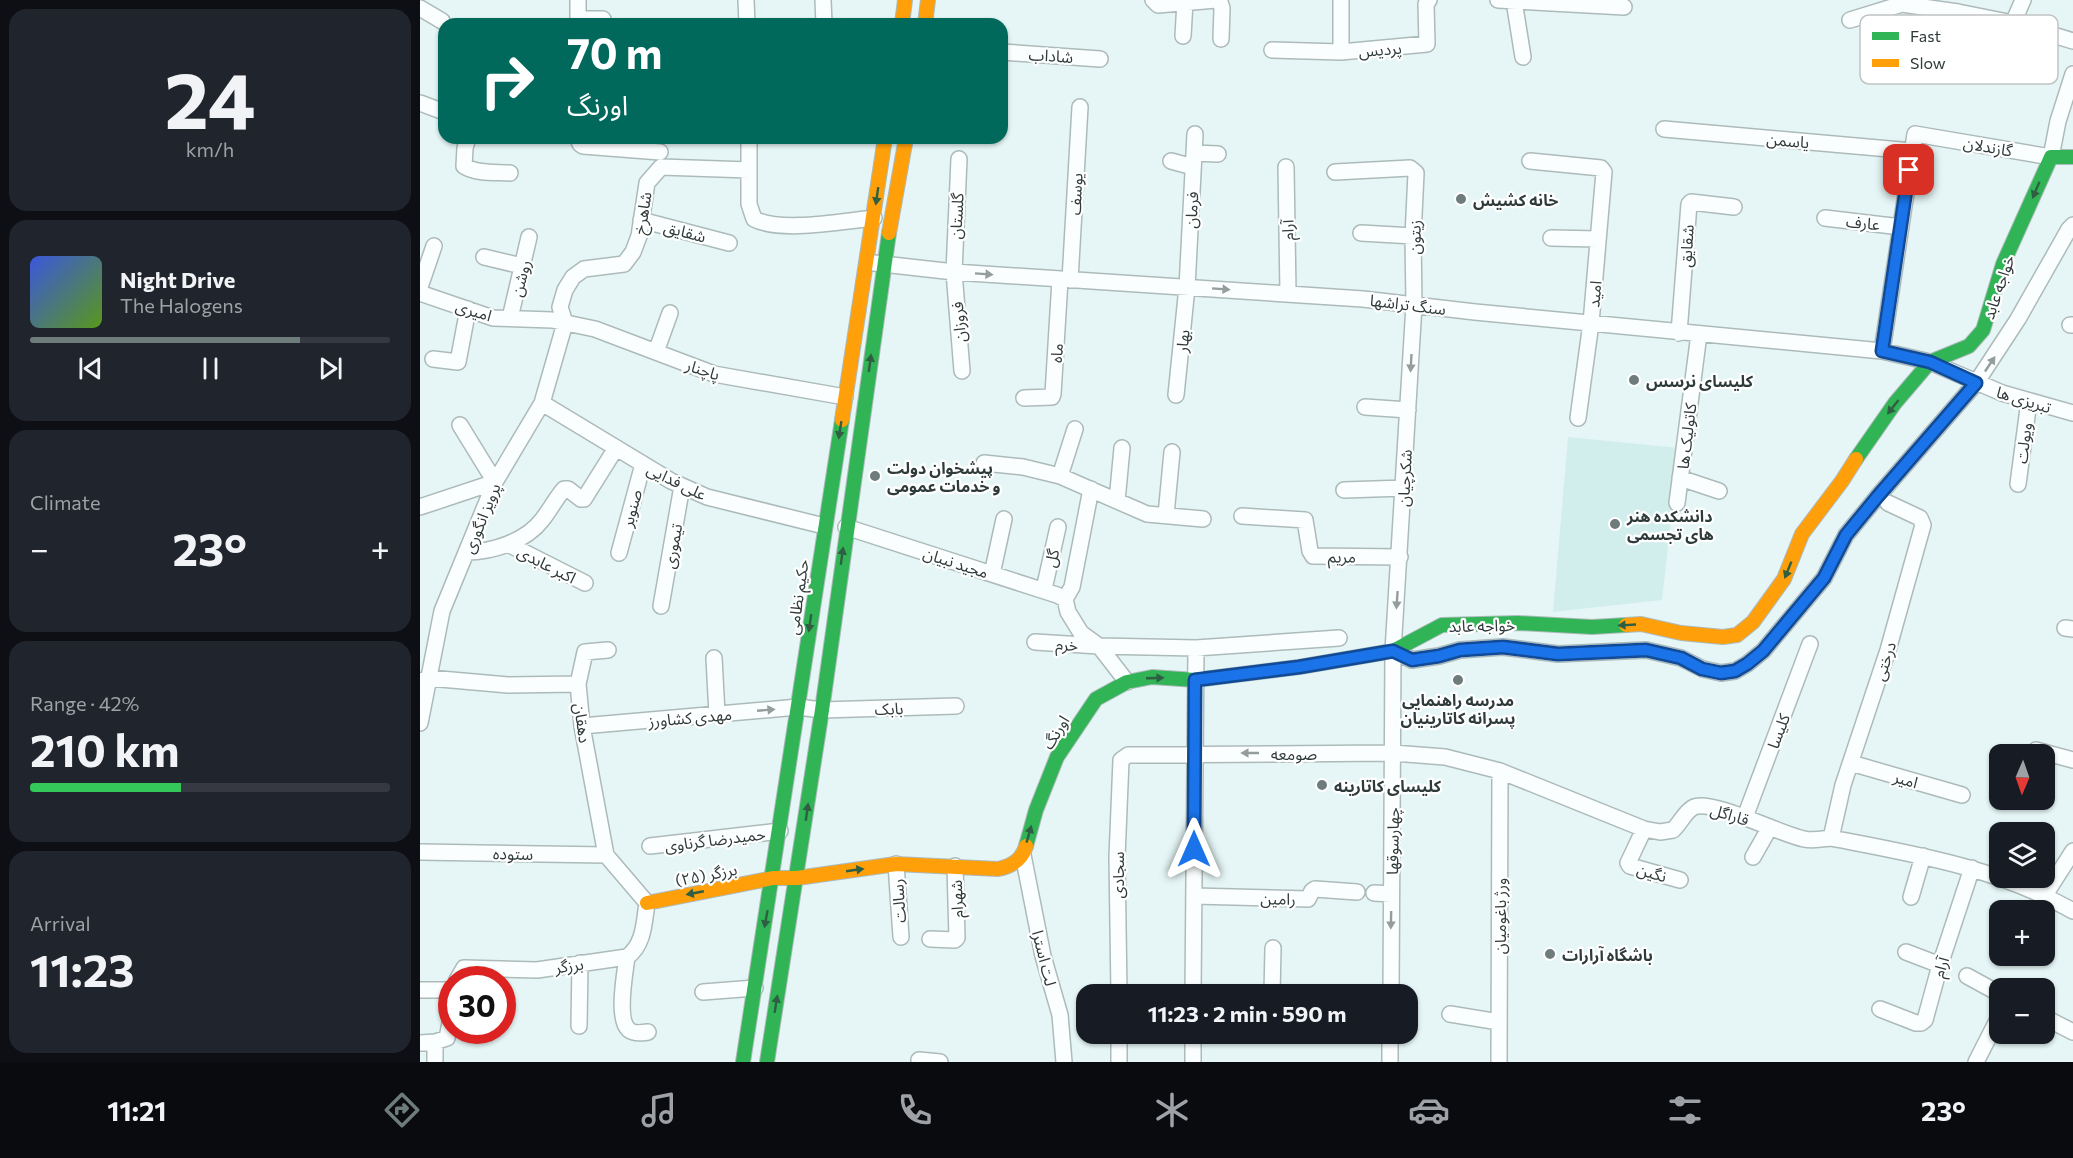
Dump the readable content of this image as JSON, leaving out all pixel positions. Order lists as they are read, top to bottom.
{
  "streets": {
    "main road": [
      "خواجه عابد",
      "حکیم نظامی",
      "اورنگ",
      "برزگر (۲۵)"
    ],
    "street": [
      "پردیس",
      "شاداب",
      "یاسمن",
      "گازندلان",
      "یوسف",
      "فرمان",
      "شاهرخ",
      "گلستان",
      "عارف",
      "آرام",
      "شقایق",
      "زیتون",
      "روشن",
      "امید",
      "سنگ تراشها",
      "امیری",
      "فروزان",
      "بهار",
      "ماه",
      "پاچنار",
      "تبریزی ها",
      "کاتولیک ها",
      "ویولت",
      "شکرچیان",
      "علی فدایی",
      "صنوبر",
      "پرویز انگوری",
      "تیموری",
      "مریم",
      "گل",
      "مجید نبیان",
      "اکبر عابدی",
      "خرم",
      "درختی",
      "بابک",
      "مهدی کشاورز",
      "دهقان",
      "کلیسا",
      "صومعه",
      "امیر",
      "قاراگل",
      "حمیدرضا گرناوی",
      "چهارسوقها",
      "ستوده",
      "نگین",
      "سجادی",
      "رامین",
      "شهرام",
      "رسالت",
      "ورژ باغومیان",
      "لت استرا",
      "برزگر"
    ]
  },
  "crossings": [
    ["یاسمن", "گازندلان"],
    ["گازندلان", "خواجه عابد"],
    ["یوسف", "سنگ تراشها"],
    ["یوسف", "ماه"],
    ["فرمان", "سنگ تراشها"],
    ["فرمان", "بهار"],
    ["شاهرخ", "شقایق"],
    ["شاهرخ", "امیری"],
    ["شاهرخ", "پاچنار"],
    ["شاهرخ", "پرویز انگوری"],
    ["گلستان", "سنگ تراشها"],
    ["گلستان", "فروزان"],
    ["آرام", "سنگ تراشها"],
    ["آرام", "قاراگل"],
    ["شقایق", "سنگ تراشها"],
    ["زیتون", "سنگ تراشها"],
    ["زیتون", "شکرچیان"],
    ["روشن", "امیری"],
    ["خواجه عابد", "سنگ تراشها"],
    ["خواجه عابد", "تبریزی ها"],
    ["خواجه عابد", "شکرچیان"],
    ["خواجه عابد", "اورنگ"],
    ["خواجه عابد", "چهارسوقها"],
    ["امید", "سنگ تراشها"],
    ["سنگ تراشها", "فروزان"],
    ["سنگ تراشها", "بهار"],
    ["سنگ تراشها", "ماه"],
    ["سنگ تراشها", "تبریزی ها"],
    ["سنگ تراشها", "کاتولیک ها"],
    ["سنگ تراشها", "شکرچیان"],
    ["سنگ تراشها", "حکیم نظامی"],
    ["امیری", "پاچنار"],
    ["امیری", "پرویز انگوری"],
    ["پاچنار", "پرویز انگوری"],
    ["پاچنار", "حکیم نظامی"],
    ["تبریزی ها", "ویولت"],
    ["شکرچیان", "مریم"],
    ["شکرچیان", "اورنگ"],
    ["شکرچیان", "چهارسوقها"],
    ["علی فدایی", "صنوبر"],
    ["علی فدایی", "پرویز انگوری"],
    ["علی فدایی", "تیموری"],
    ["علی فدایی", "حکیم نظامی"],
    ["پرویز انگوری", "دهقان"],
    ["گل", "مجید نبیان"],
    ["حکیم نظامی", "بابک"],
    ["حکیم نظامی", "مهدی کشاورز"],
    ["حکیم نظامی", "حمیدرضا گرناوی"],
    ["حکیم نظامی", "برزگر (۲۵)"],
    ["درختی", "امیر"],
    ["درختی", "قاراگل"],
    ["بابک", "مهدی کشاورز"],
    ["مهدی کشاورز", "دهقان"],
    ["دهقان", "ستوده"],
    ["دهقان", "برزگر (۲۵)"],
    ["کلیسا", "قاراگل"],
    ["اورنگ", "چهارسوقها"],
    ["اورنگ", "لت استرا"],
    ["صومعه", "قاراگل"],
    ["صومعه", "چهارسوقها"],
    ["صومعه", "سجادی"],
    ["قاراگل", "چهارسوقها"],
    ["قاراگل", "نگین"],
    ["قاراگل", "ورژ باغومیان"]
  ],
  "one_way": [
    "شکرچیان",
    "مهدی کشاورز",
    "اورنگ",
    "برزگر (۲۵)"
  ],
  "places": [
    "خانه کشیش",
    "کلیسای نرسس",
    "پیشخوان دولت و خدمات عمومی",
    "دانشکده هنر های تجسمی",
    "مدرسه راهنمایی پسرانه کاتارینیان",
    "کلیسای کاتارینه",
    "باشگاه آرارات"
  ],
  "legend": ["Fast", "Slow"],
  "north": "bottom",
  "page": {
    "tile": [
      ["24", "km/h"],
      "Climate",
      ["Range · 42%", "210 km"],
      ["Arrival", "11:23"]
    ],
    "turn": ["70 m", "اورنگ"],
    "song": ["Night Drive", "The Halogens"],
    "heat": ["−", "23°", "+"],
    "map_buttons": ["+", "−"],
    "limit": "30",
    "trip": "11:23 · 2 min · 590 m",
    "tabs": ["11:21", "23°"]
  }
}
